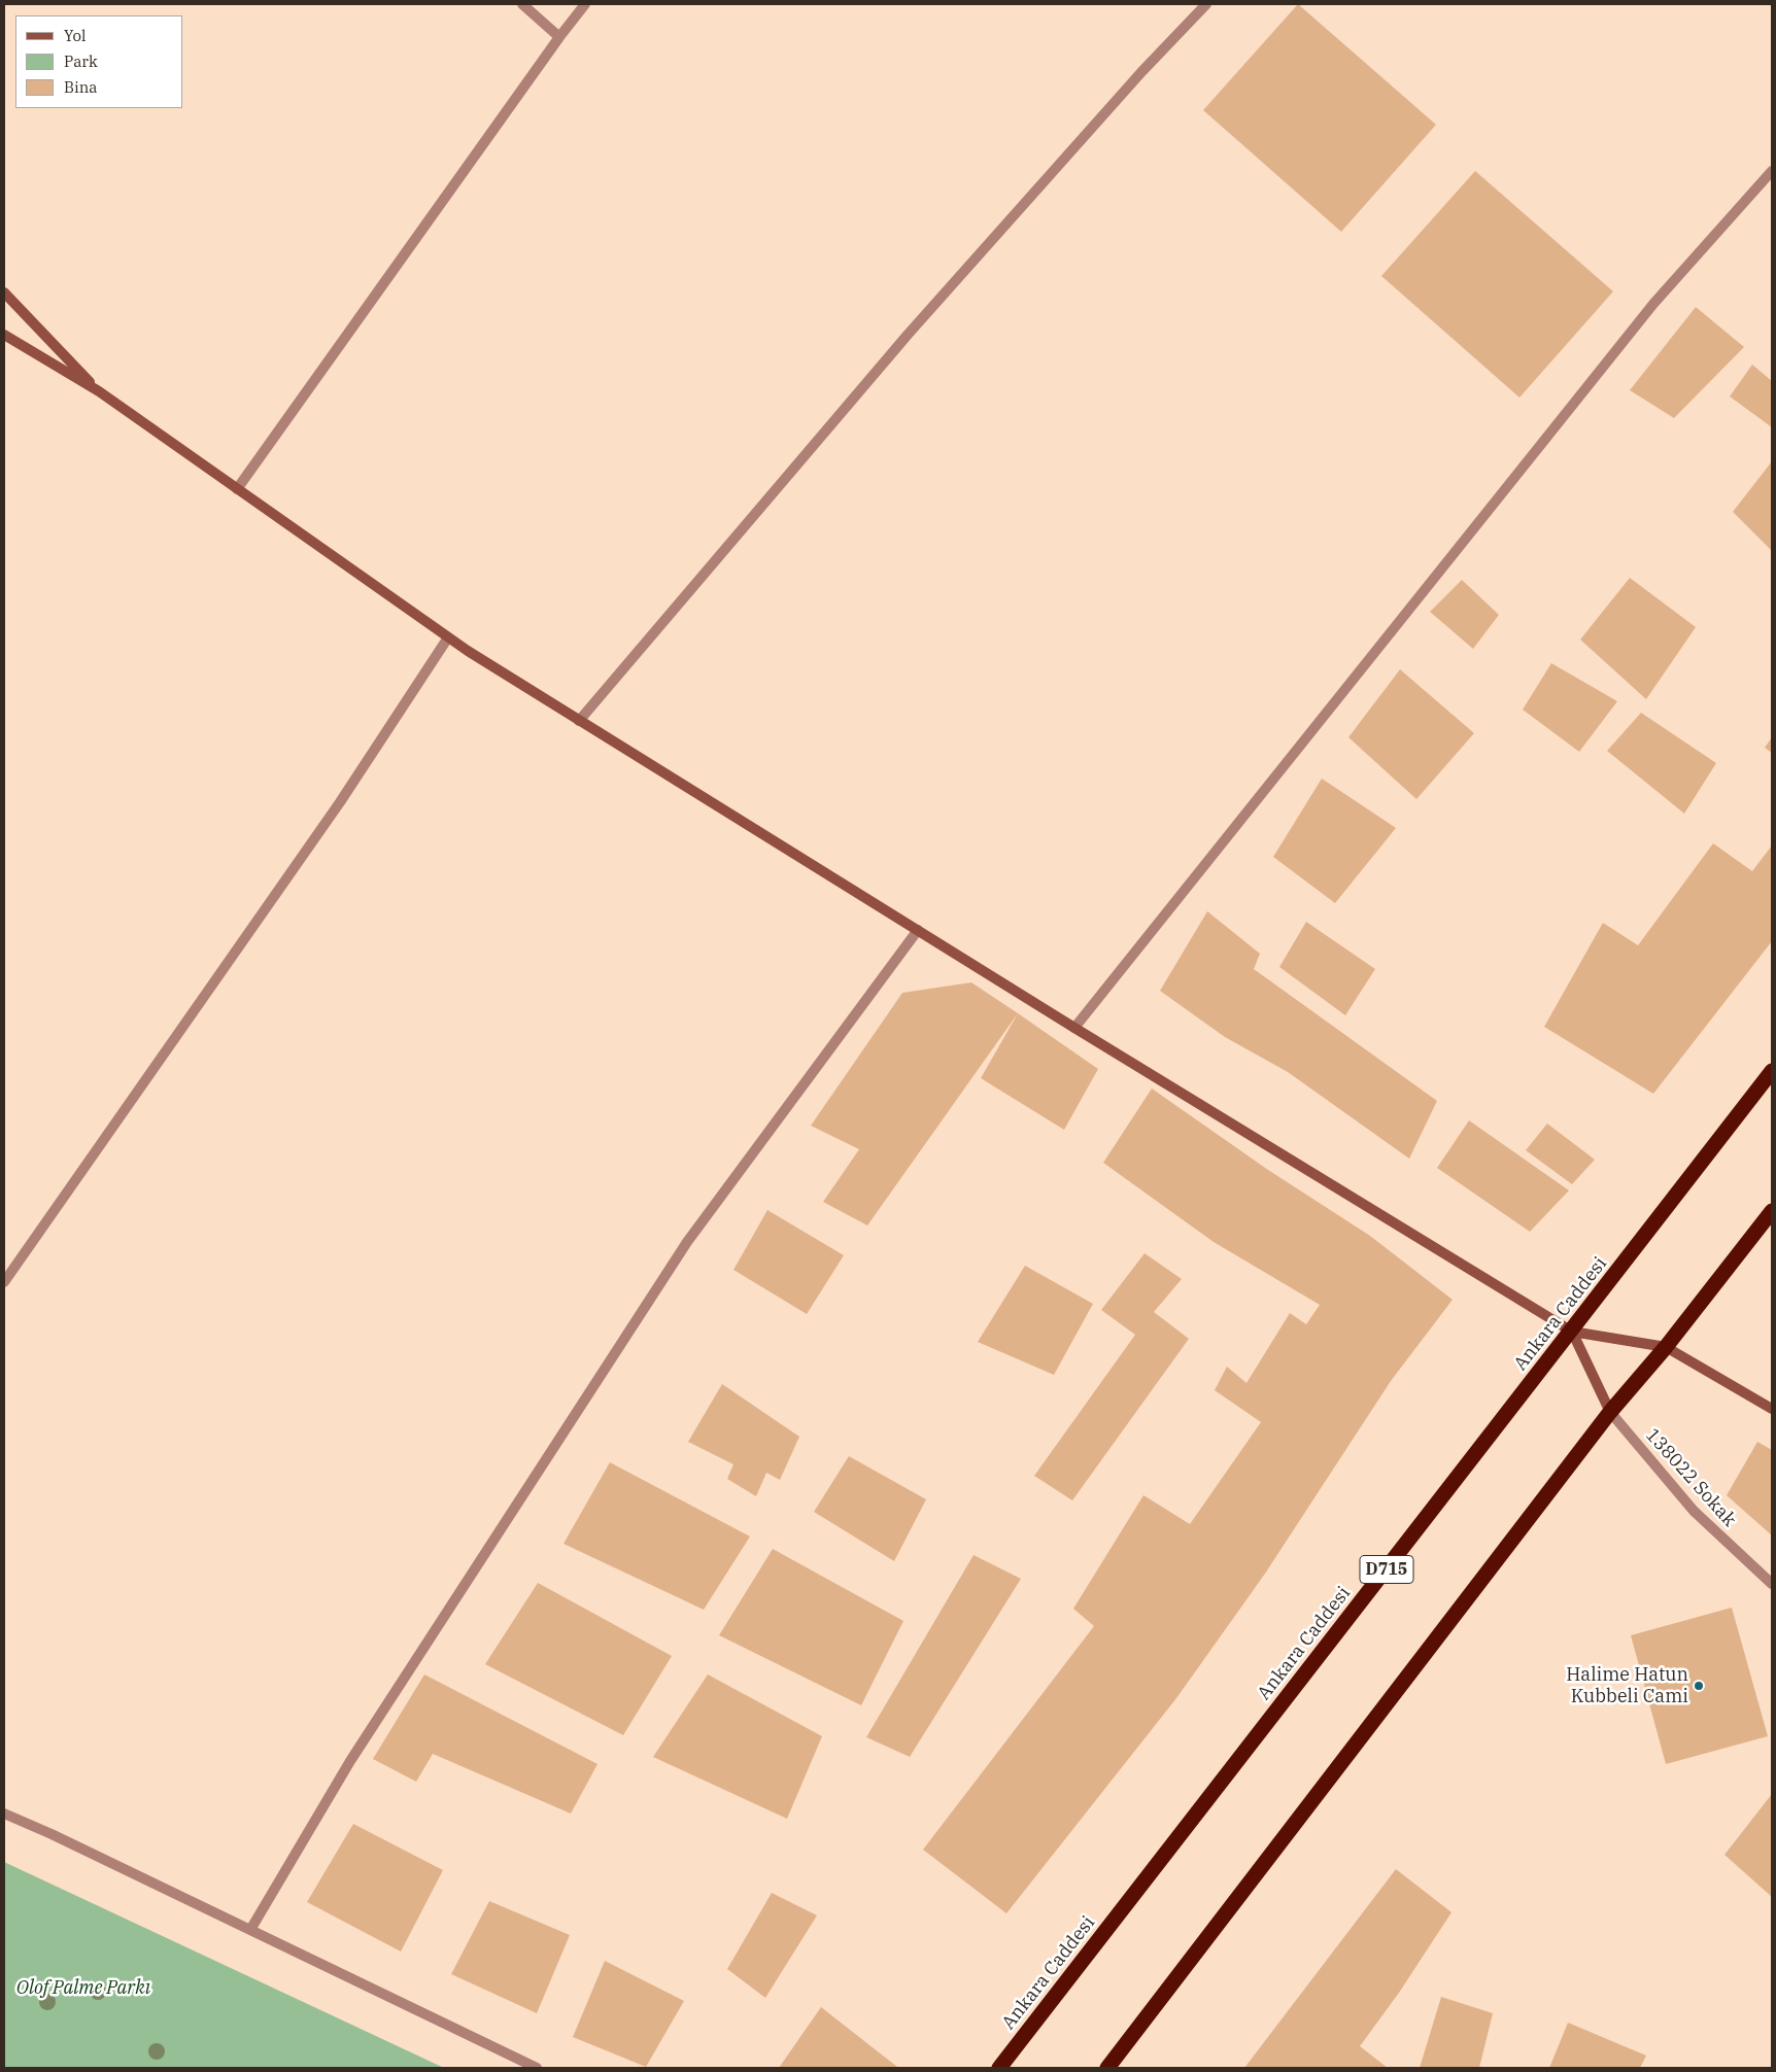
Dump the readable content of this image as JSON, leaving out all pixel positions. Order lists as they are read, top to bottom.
{
  "streets": {
    "highway": ["Ankara Caddesi", "D715"],
    "street": ["138022 Sokak"]
  },
  "parks": ["Olof Palme Parkı"],
  "places": ["Halime Hatun Kubbeli Cami"],
  "legend": ["Yol", "Park", "Bina"]
}
